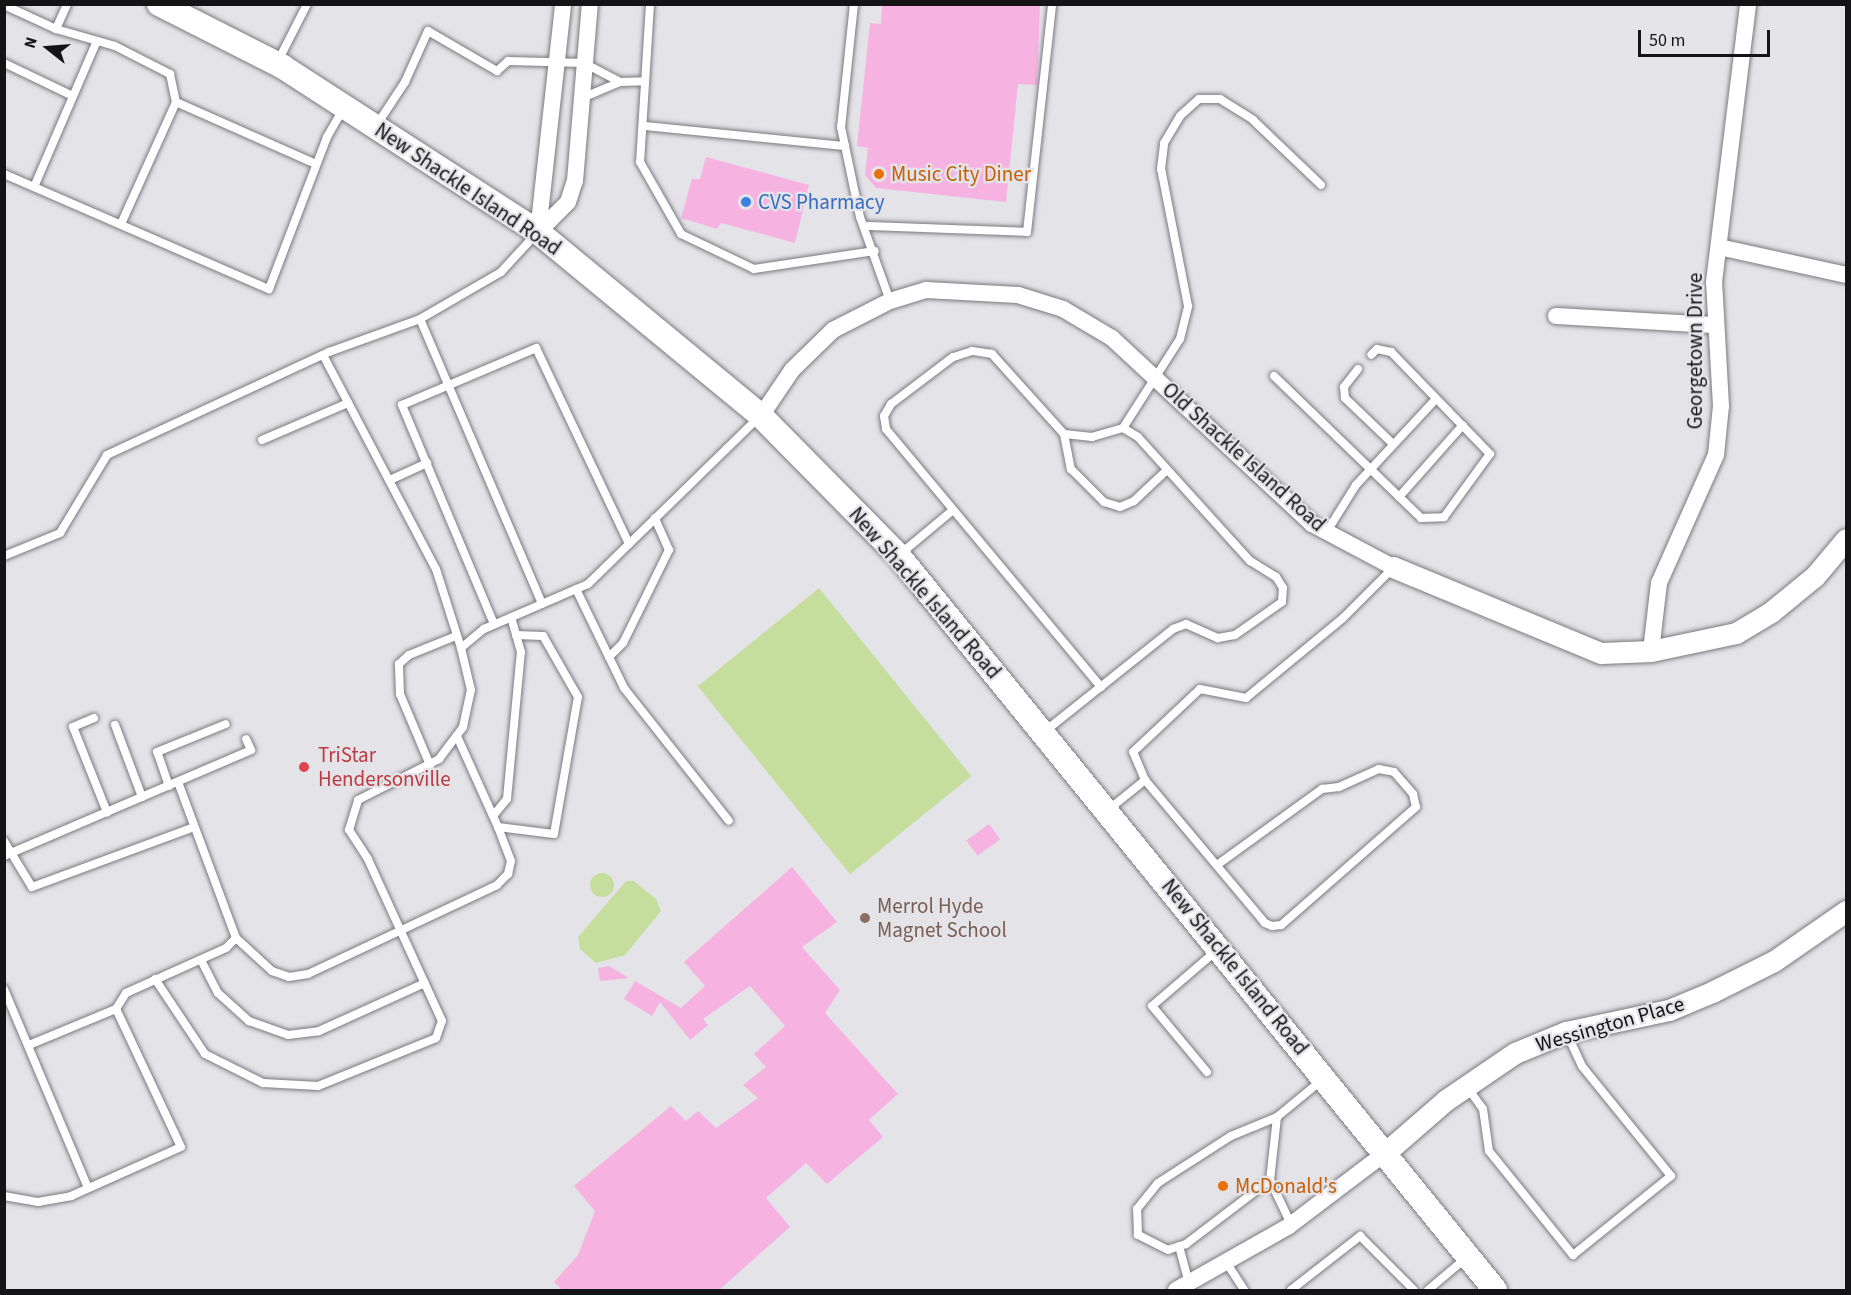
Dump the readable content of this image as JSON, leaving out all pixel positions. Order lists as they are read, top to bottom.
{
  "streets": {
    "main road": ["New Shackle Island Road"],
    "street": ["Georgetown Drive", "Old Shackle Island Road", "Wessington Place"]
  },
  "crossings": [
    ["New Shackle Island Road", "Old Shackle Island Road"],
    ["New Shackle Island Road", "Wessington Place"],
    ["Georgetown Drive", "Old Shackle Island Road"]
  ],
  "places": [
    "Music City Diner",
    "CVS Pharmacy",
    "TriStar Hendersonville",
    "Merrol Hyde Magnet School",
    "McDonald's"
  ],
  "scale_bar": "50 m",
  "north": "left"
}
